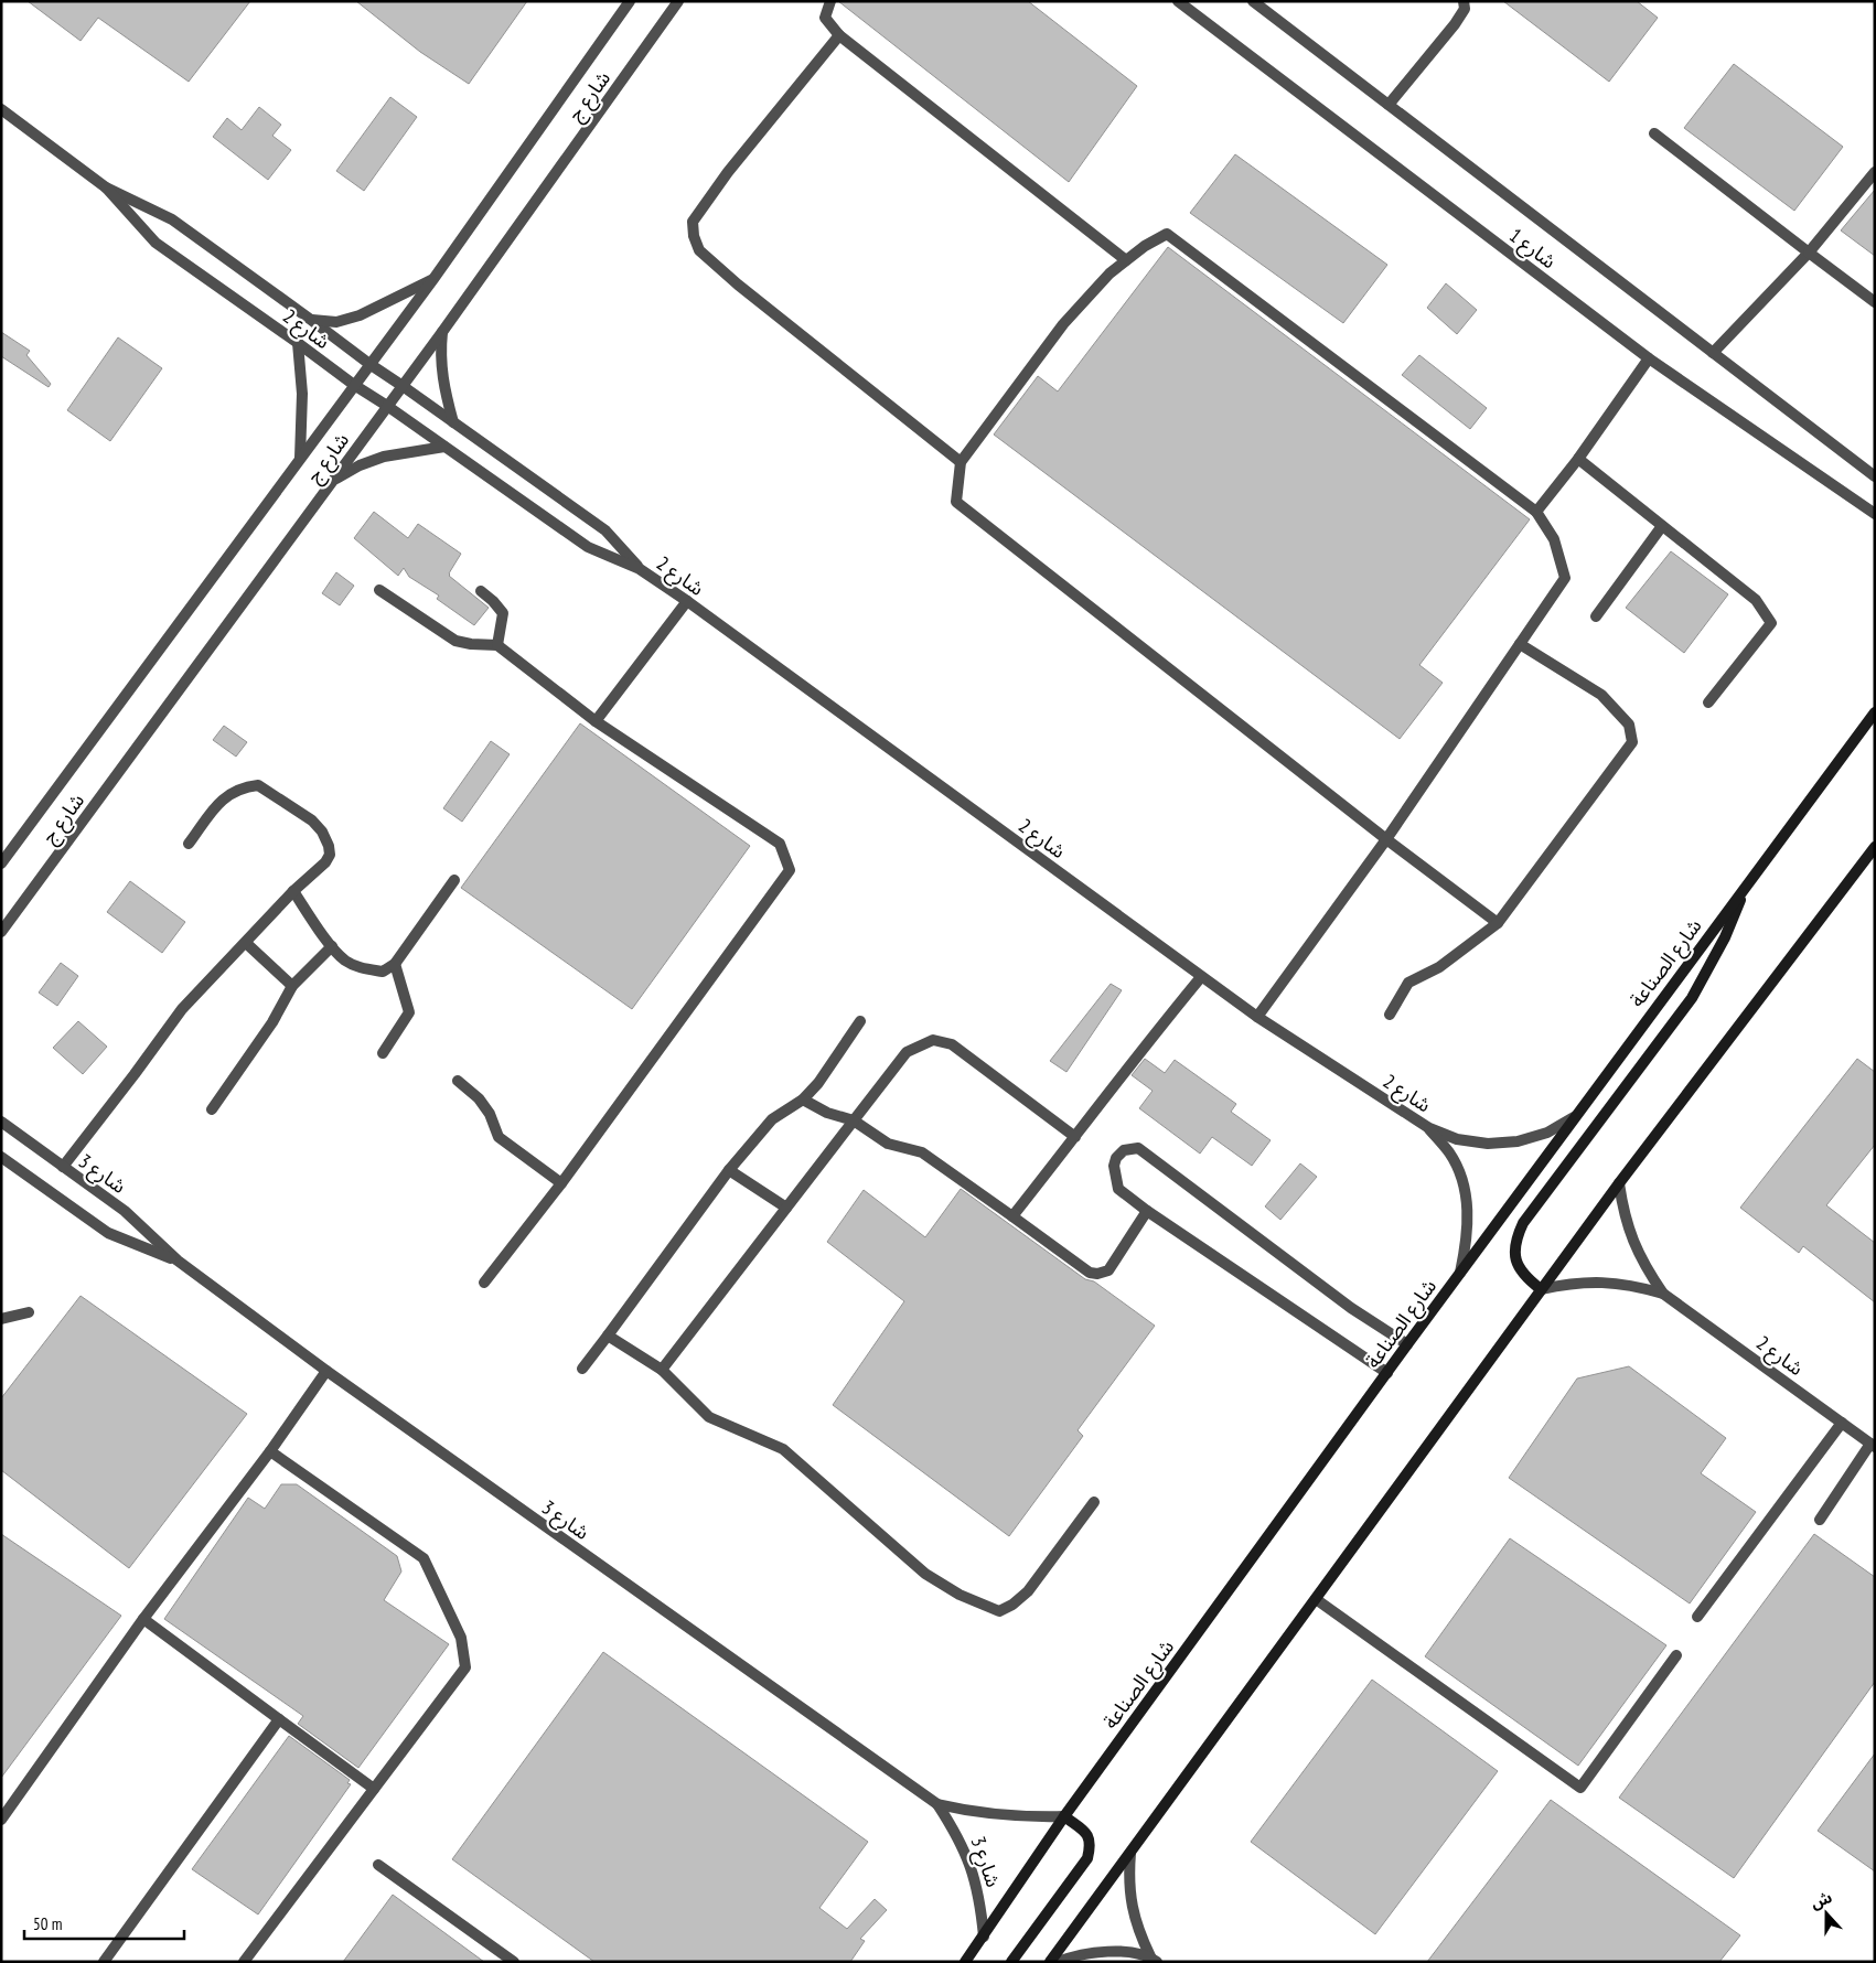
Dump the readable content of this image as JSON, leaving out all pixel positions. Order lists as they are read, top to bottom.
{
  "streets": {
    "street": [
      "شارع ج",
      "شارع 1",
      "شارع 2",
      "شارع الصناعة",
      "شارع 3"
    ]
  },
  "crossings": [
    ["شارع ج", "شارع 2"],
    ["شارع 2", "شارع الصناعة"],
    ["شارع الصناعة", "شارع 3"]
  ],
  "scale_bar": "50 m",
  "north": "top"
}
